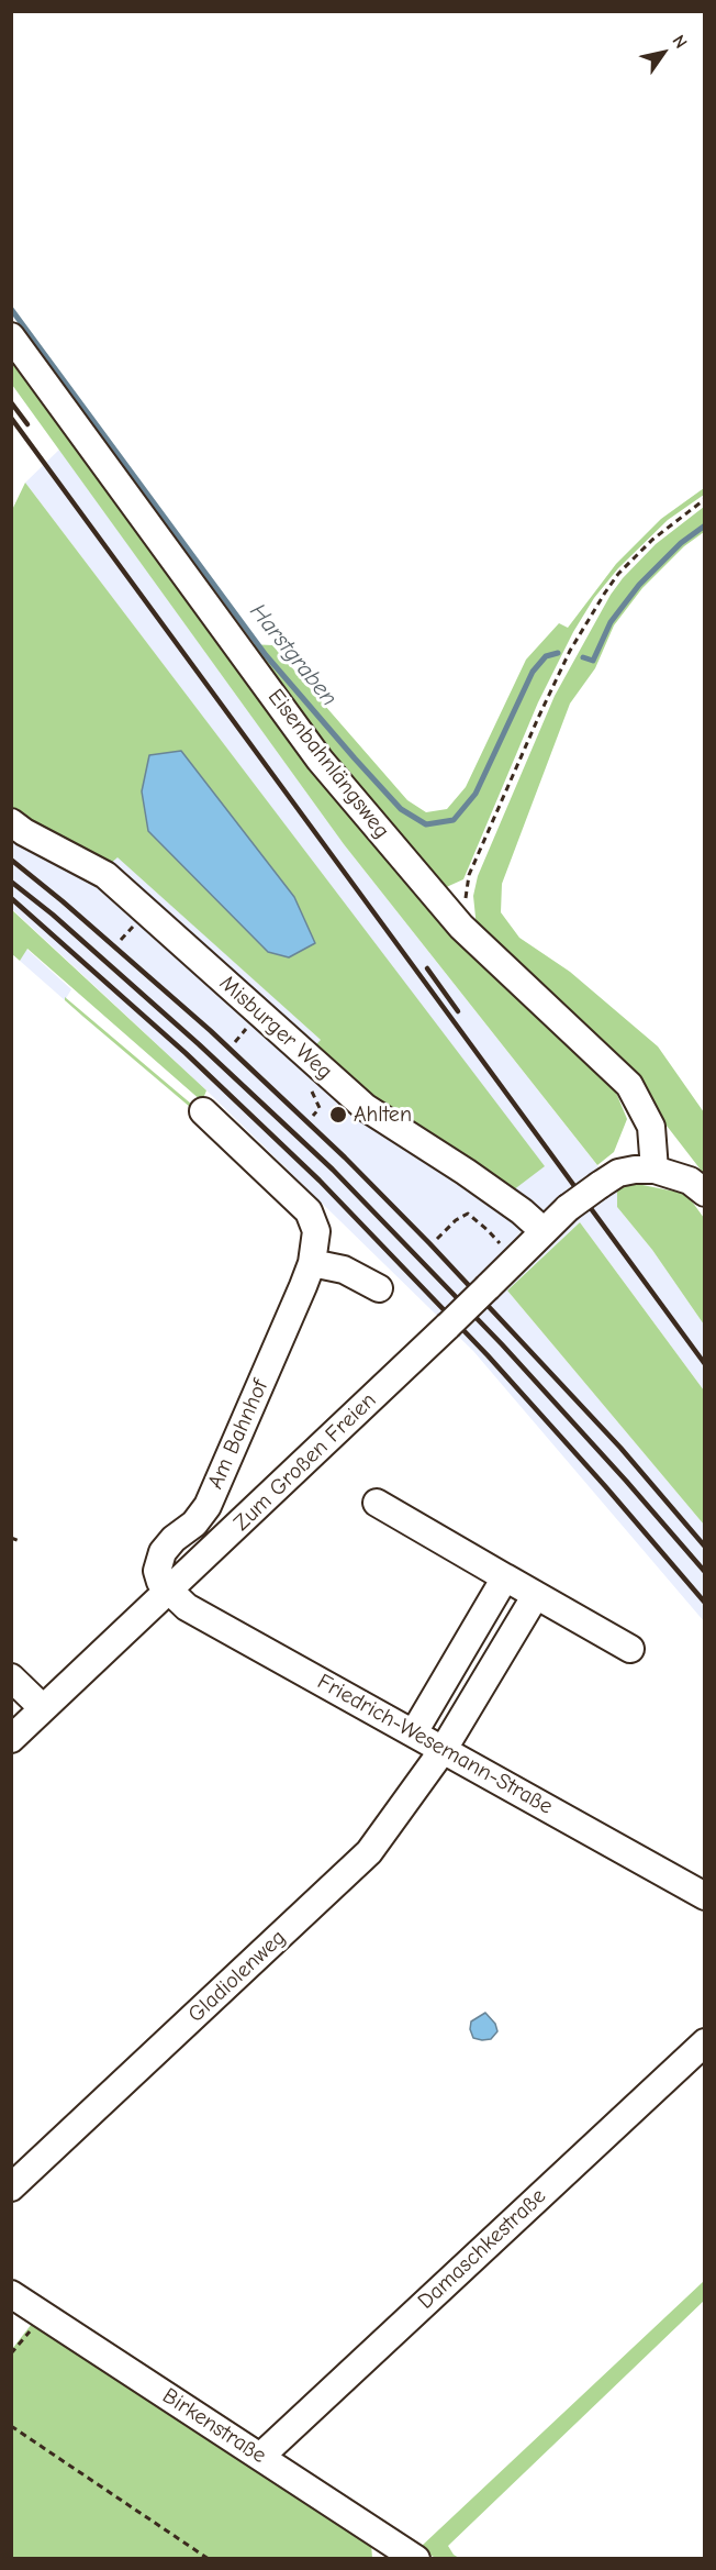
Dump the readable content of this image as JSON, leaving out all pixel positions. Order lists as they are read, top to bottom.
{
  "streets": {
    "street": [
      "Eisenbahnlängsweg",
      "Misburger Weg",
      "Am Bahnhof",
      "Zum Großen Freien",
      "Friedrich-Wesemann-Straße",
      "Gladiolenweg",
      "Damaschkestraße",
      "Birkenstraße"
    ]
  },
  "crossings": [
    ["Eisenbahnlängsweg", "Zum Großen Freien"],
    ["Misburger Weg", "Zum Großen Freien"],
    ["Am Bahnhof", "Zum Großen Freien"],
    ["Am Bahnhof", "Friedrich-Wesemann-Straße"],
    ["Zum Großen Freien", "Friedrich-Wesemann-Straße"],
    ["Friedrich-Wesemann-Straße", "Gladiolenweg"],
    ["Damaschkestraße", "Birkenstraße"]
  ],
  "water": ["Harstgraben"],
  "places": ["Ahlten"],
  "north": "top right"
}
